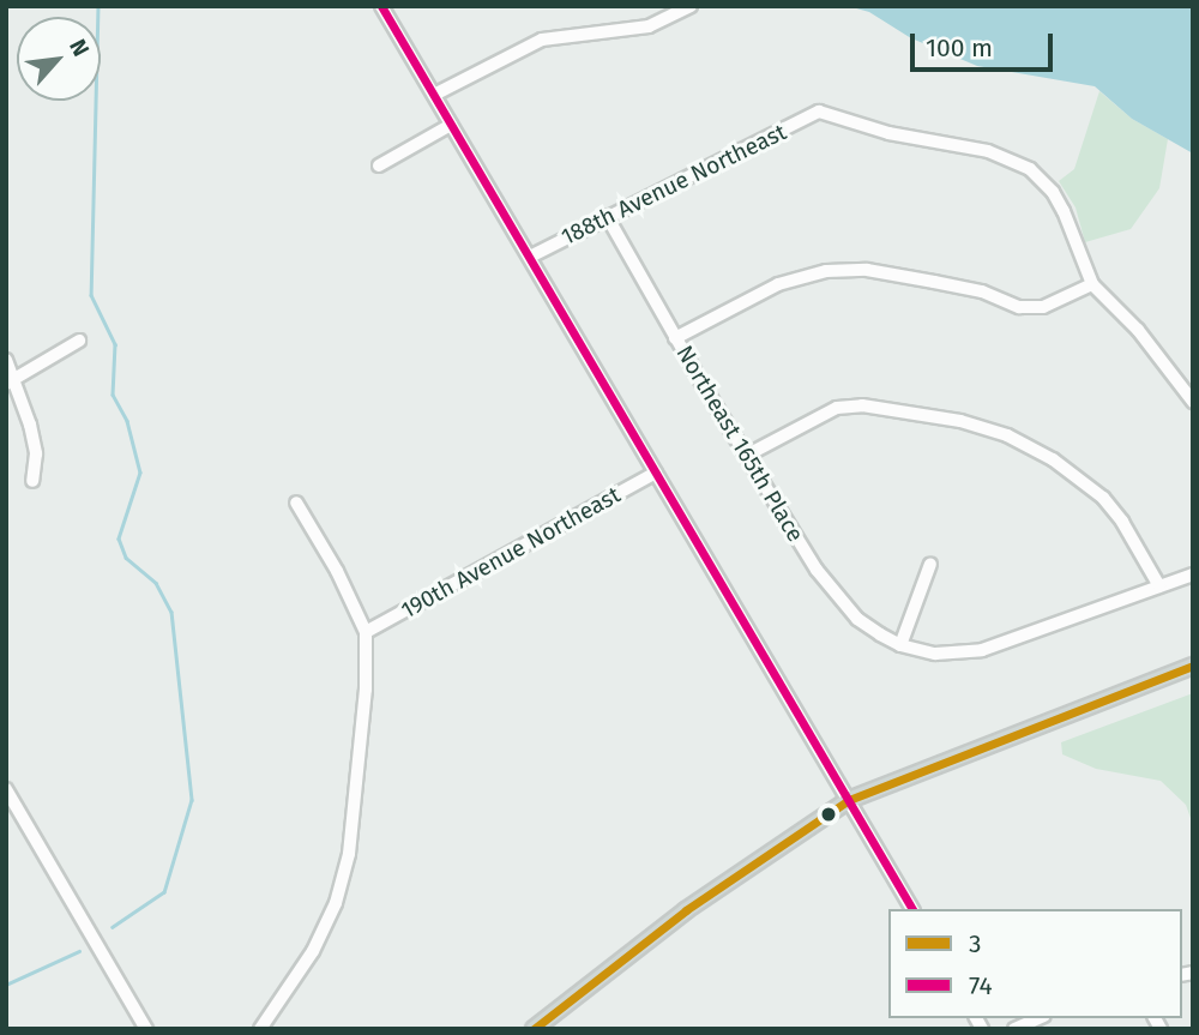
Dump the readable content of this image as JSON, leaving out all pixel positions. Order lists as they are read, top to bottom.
{
  "streets": {
    "street": ["188th Avenue Northeast", "Northeast 165th Place", "190th Avenue Northeast"]
  },
  "crossings": [
    ["188th Avenue Northeast", "Northeast 165th Place"]
  ],
  "lines": ["transit line 74", "transit line 3"],
  "legend": ["3", "74"],
  "scale_bar": "100 m",
  "north": "top right"
}
